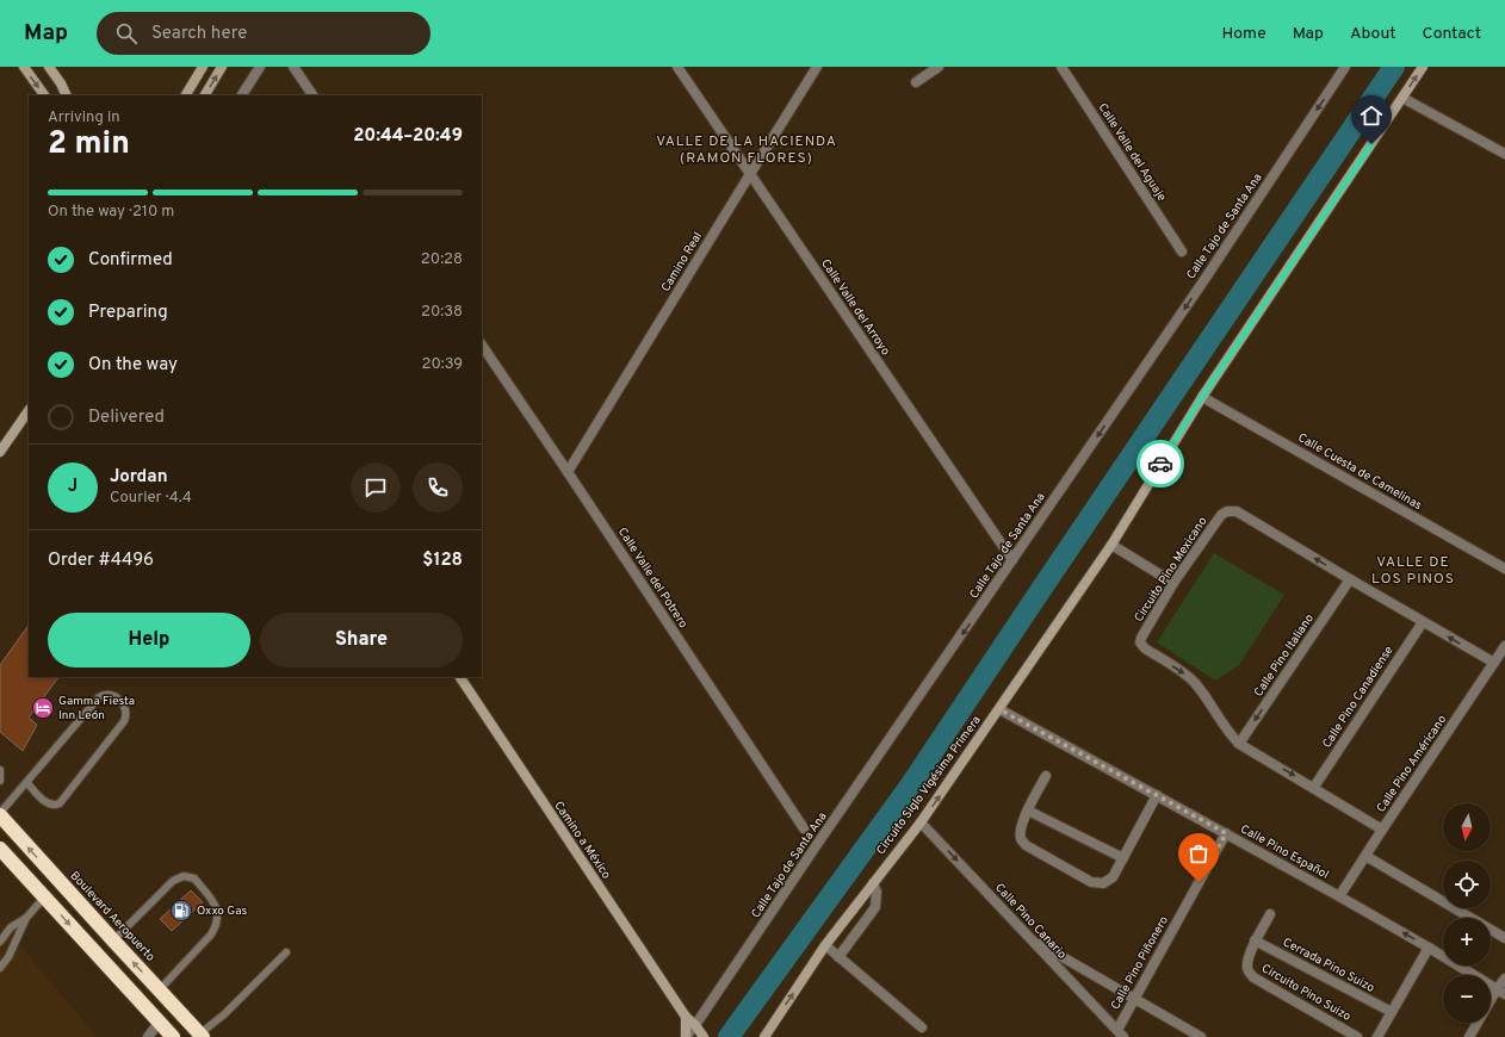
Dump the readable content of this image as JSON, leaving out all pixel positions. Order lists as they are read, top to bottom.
{
  "streets": {
    "highway": ["Boulevard Aeropuerto"],
    "main road": ["Circuito Siglo Vigésima Primera", "Camino a México"],
    "street": [
      "Calle Valle del Aguaje",
      "Calle Tajo de Santa Ana",
      "Camino Real",
      "Calle Valle del Arroyo",
      "Calle Cuesta de Camelinas",
      "Circuito Pino Mexicano",
      "Calle Valle del Potrero",
      "Calle Pino Italiano",
      "Calle Pino Canadiense",
      "Calle Pino Américano",
      "Calle Pino Español",
      "Calle Pino Canario",
      "Calle Pino Piñonero",
      "Cerrada Pino Suizo",
      "Circuito Pino Suizo"
    ]
  },
  "crossings": [
    ["Calle Tajo de Santa Ana", "Calle Valle del Arroyo"],
    ["Calle Tajo de Santa Ana", "Camino a México"],
    ["Camino Real", "Calle Valle del Arroyo"],
    ["Camino Real", "Calle Valle del Potrero"],
    ["Calle Cuesta de Camelinas", "Circuito Siglo Vigésima Primera"],
    ["Circuito Pino Mexicano", "Calle Pino Italiano"],
    ["Circuito Pino Mexicano", "Calle Pino Canadiense"],
    ["Circuito Pino Mexicano", "Calle Pino Américano"],
    ["Calle Pino Américano", "Calle Pino Español"],
    ["Circuito Siglo Vigésima Primera", "Calle Pino Español"],
    ["Circuito Siglo Vigésima Primera", "Calle Pino Canario"],
    ["Calle Pino Español", "Calle Pino Piñonero"],
    ["Calle Pino Canario", "Calle Pino Piñonero"],
    ["Cerrada Pino Suizo", "Circuito Pino Suizo"]
  ],
  "one_way": ["Calle Tajo de Santa Ana", "Calle Pino Italiano", "Calle Pino Canario"],
  "districts": ["VALLE DE LA HACIENDA (RAMON FLORES)", "VALLE DE LOS PINOS"],
  "places": {
    "hotel": ["Gamma Fiesta Inn León"],
    "fuel station": ["Oxxo Gas"]
  },
  "north": "bottom",
  "page": {
    "header": "Map",
    "search": "Search here",
    "nav": [
      "Home",
      "Map",
      "About",
      "Contact"
    ],
    "heading": ["2 min", "Arriving in", "20:44–20:49"],
    "panel": [
      "Jordan",
      "Courier · 4.4",
      "Order #4496",
      "$128"
    ],
    "bar": "On the way · 210 m",
    "list": [
      ["Confirmed", "20:28"],
      ["Preparing", "20:38"],
      ["On the way", "20:39"],
      "Delivered"
    ],
    "round": "J",
    "buttons": ["Help", "Share"],
    "map_buttons": ["+", "−"]
  }
}
